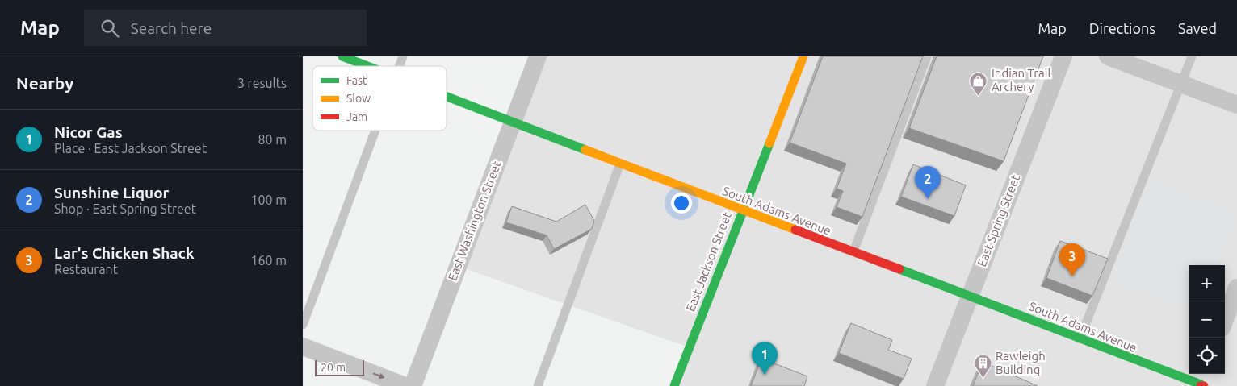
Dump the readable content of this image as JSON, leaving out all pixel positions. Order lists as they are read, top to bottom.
{
  "streets": {
    "street": [
      "South Adams Avenue",
      "East Washington Street",
      "East Spring Street",
      "East Jackson Street"
    ]
  },
  "crossings": [
    ["South Adams Avenue", "East Washington Street"],
    ["South Adams Avenue", "East Spring Street"],
    ["South Adams Avenue", "East Jackson Street"]
  ],
  "places": {
    "shop": ["Indian Trail Archery"],
    "building": ["Rawleigh Building"]
  },
  "legend": ["Fast", "Slow", "Jam"],
  "scale_bar": "20 m",
  "page": {
    "header": "Map",
    "search": "Search here",
    "nav": ["Map", "Directions", "Saved"],
    "heading": ["Nearby", "3 results"],
    "list": [
      {
        "mark": "1",
        "name": "Nicor Gas",
        "note": "Place · East Jackson Street",
        "value": "80 m"
      },
      {
        "mark": "2",
        "name": "Sunshine Liquor",
        "note": "Shop · East Spring Street",
        "value": "100 m"
      },
      {
        "mark": "3",
        "name": "Lar's Chicken Shack",
        "note": "Restaurant",
        "value": "160 m"
      }
    ],
    "pins": ["2", "3", "1"],
    "map_buttons": ["+", "−"],
    "scale": "20 m"
  }
}
